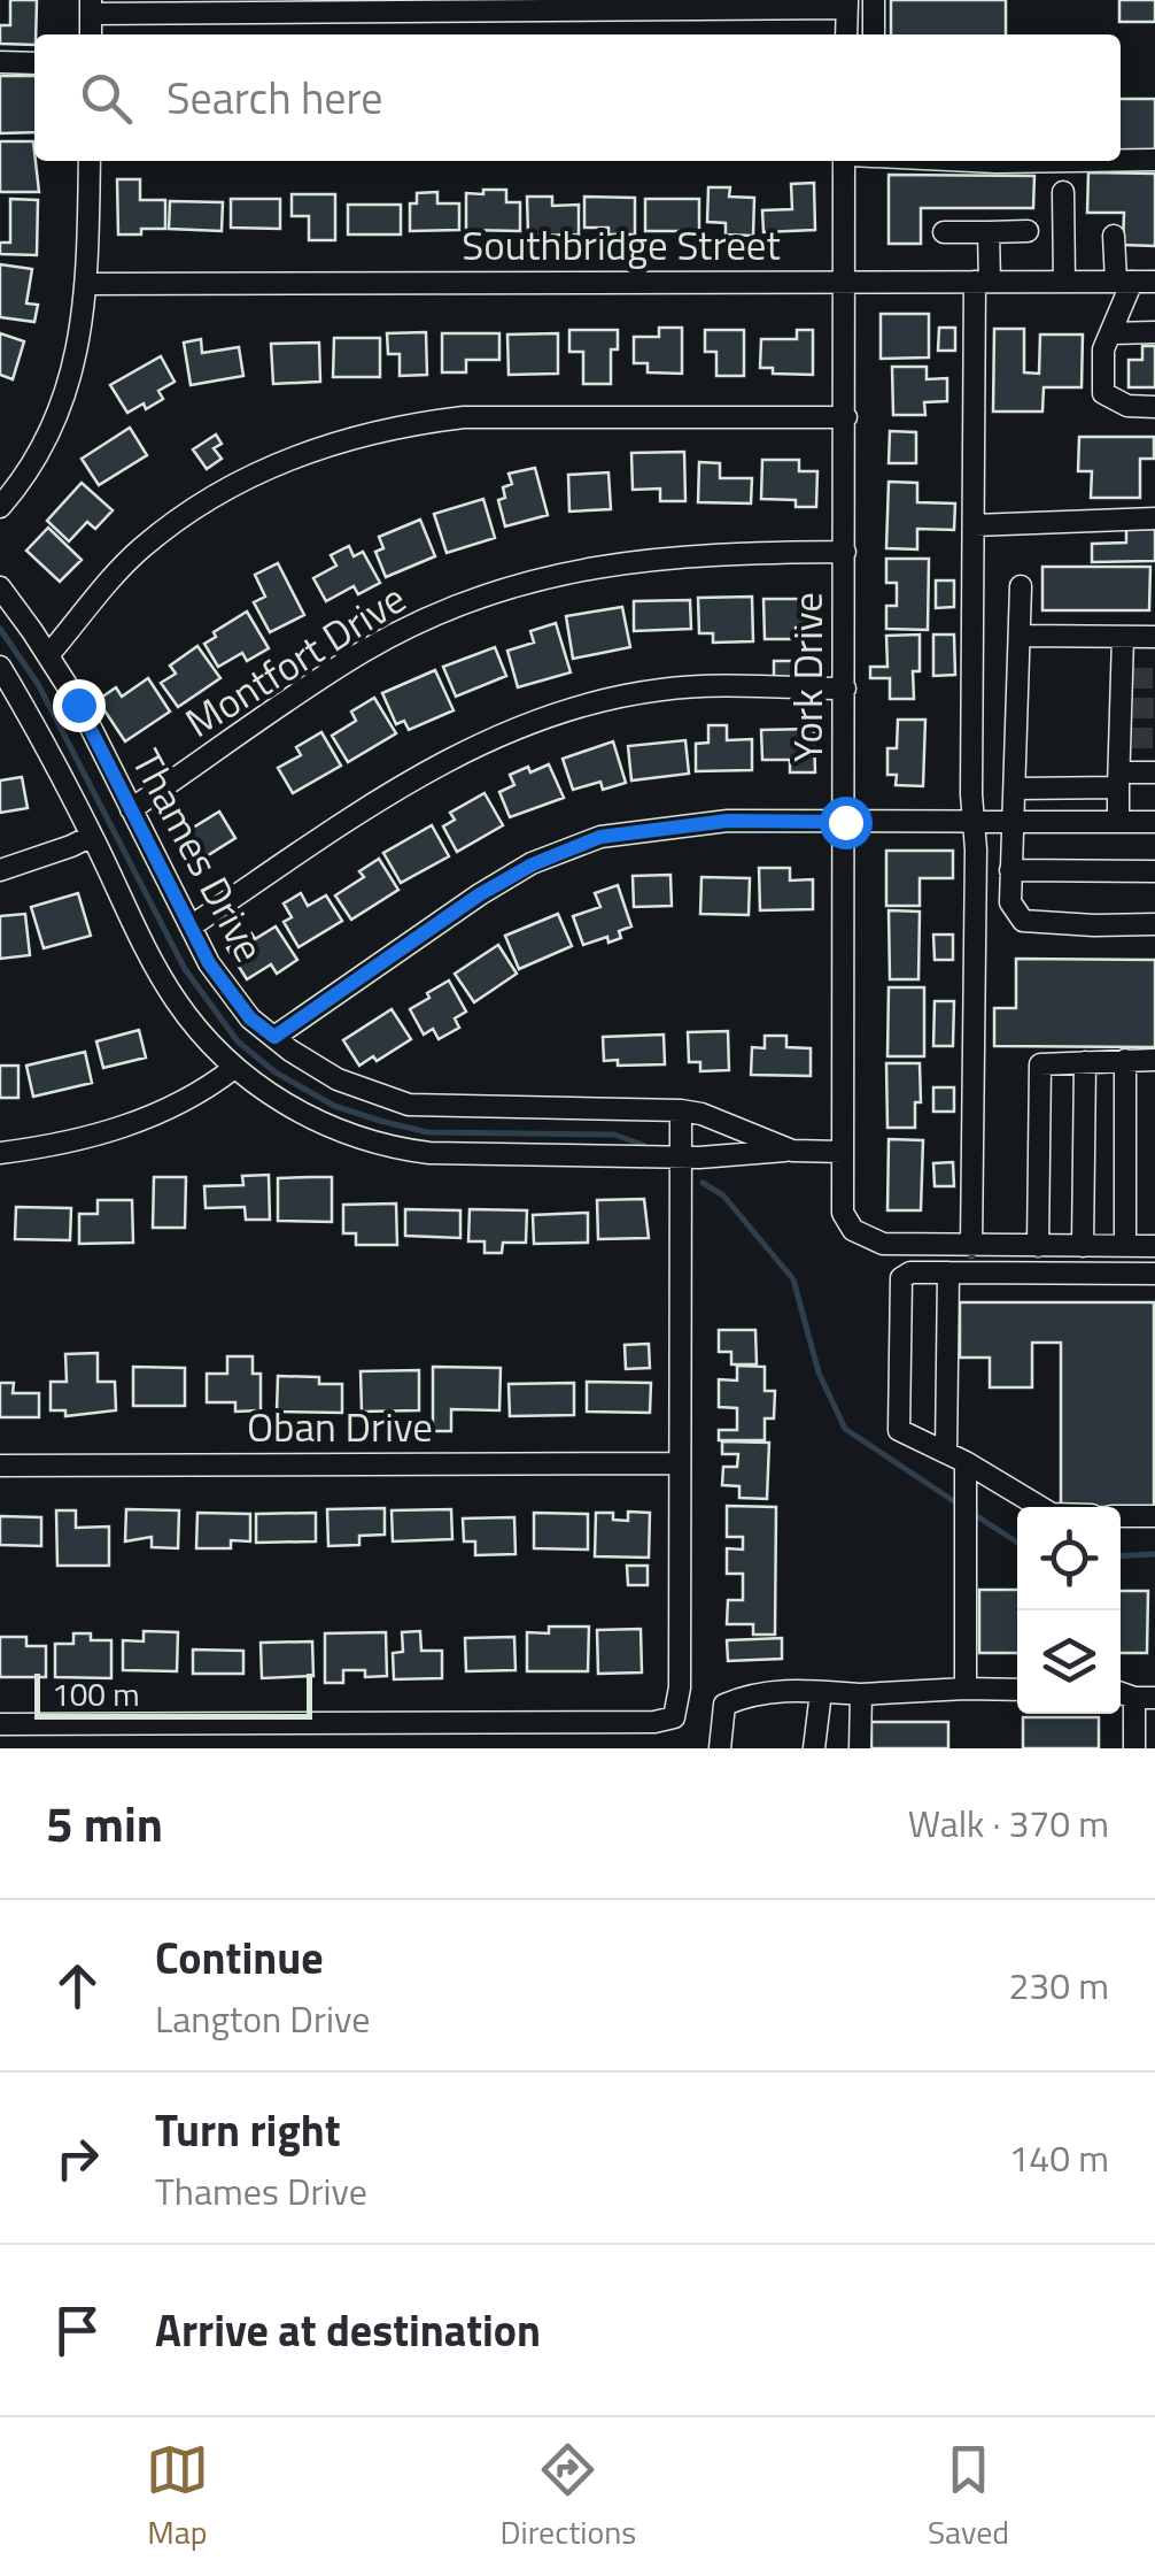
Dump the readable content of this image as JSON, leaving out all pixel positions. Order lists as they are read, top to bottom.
{
  "streets": {
    "street": [
      "Southbridge Street",
      "Montfort Drive",
      "York Drive",
      "Thames Drive",
      "Oban Drive"
    ]
  },
  "crossings": [
    ["Southbridge Street", "York Drive"],
    ["Montfort Drive", "York Drive"],
    ["Montfort Drive", "Thames Drive"],
    ["York Drive", "Thames Drive"]
  ],
  "scale_bar": "100 m",
  "page": {
    "search": "Search here",
    "scale": "100 m",
    "heading": ["5 min", "Walk · 370 m"],
    "list": [
      ["Continue", "Langton Drive", "230 m"],
      ["Turn right", "Thames Drive", "140 m"],
      "Arrive at destination"
    ],
    "nav": ["Map", "Directions", "Saved"]
  }
}
